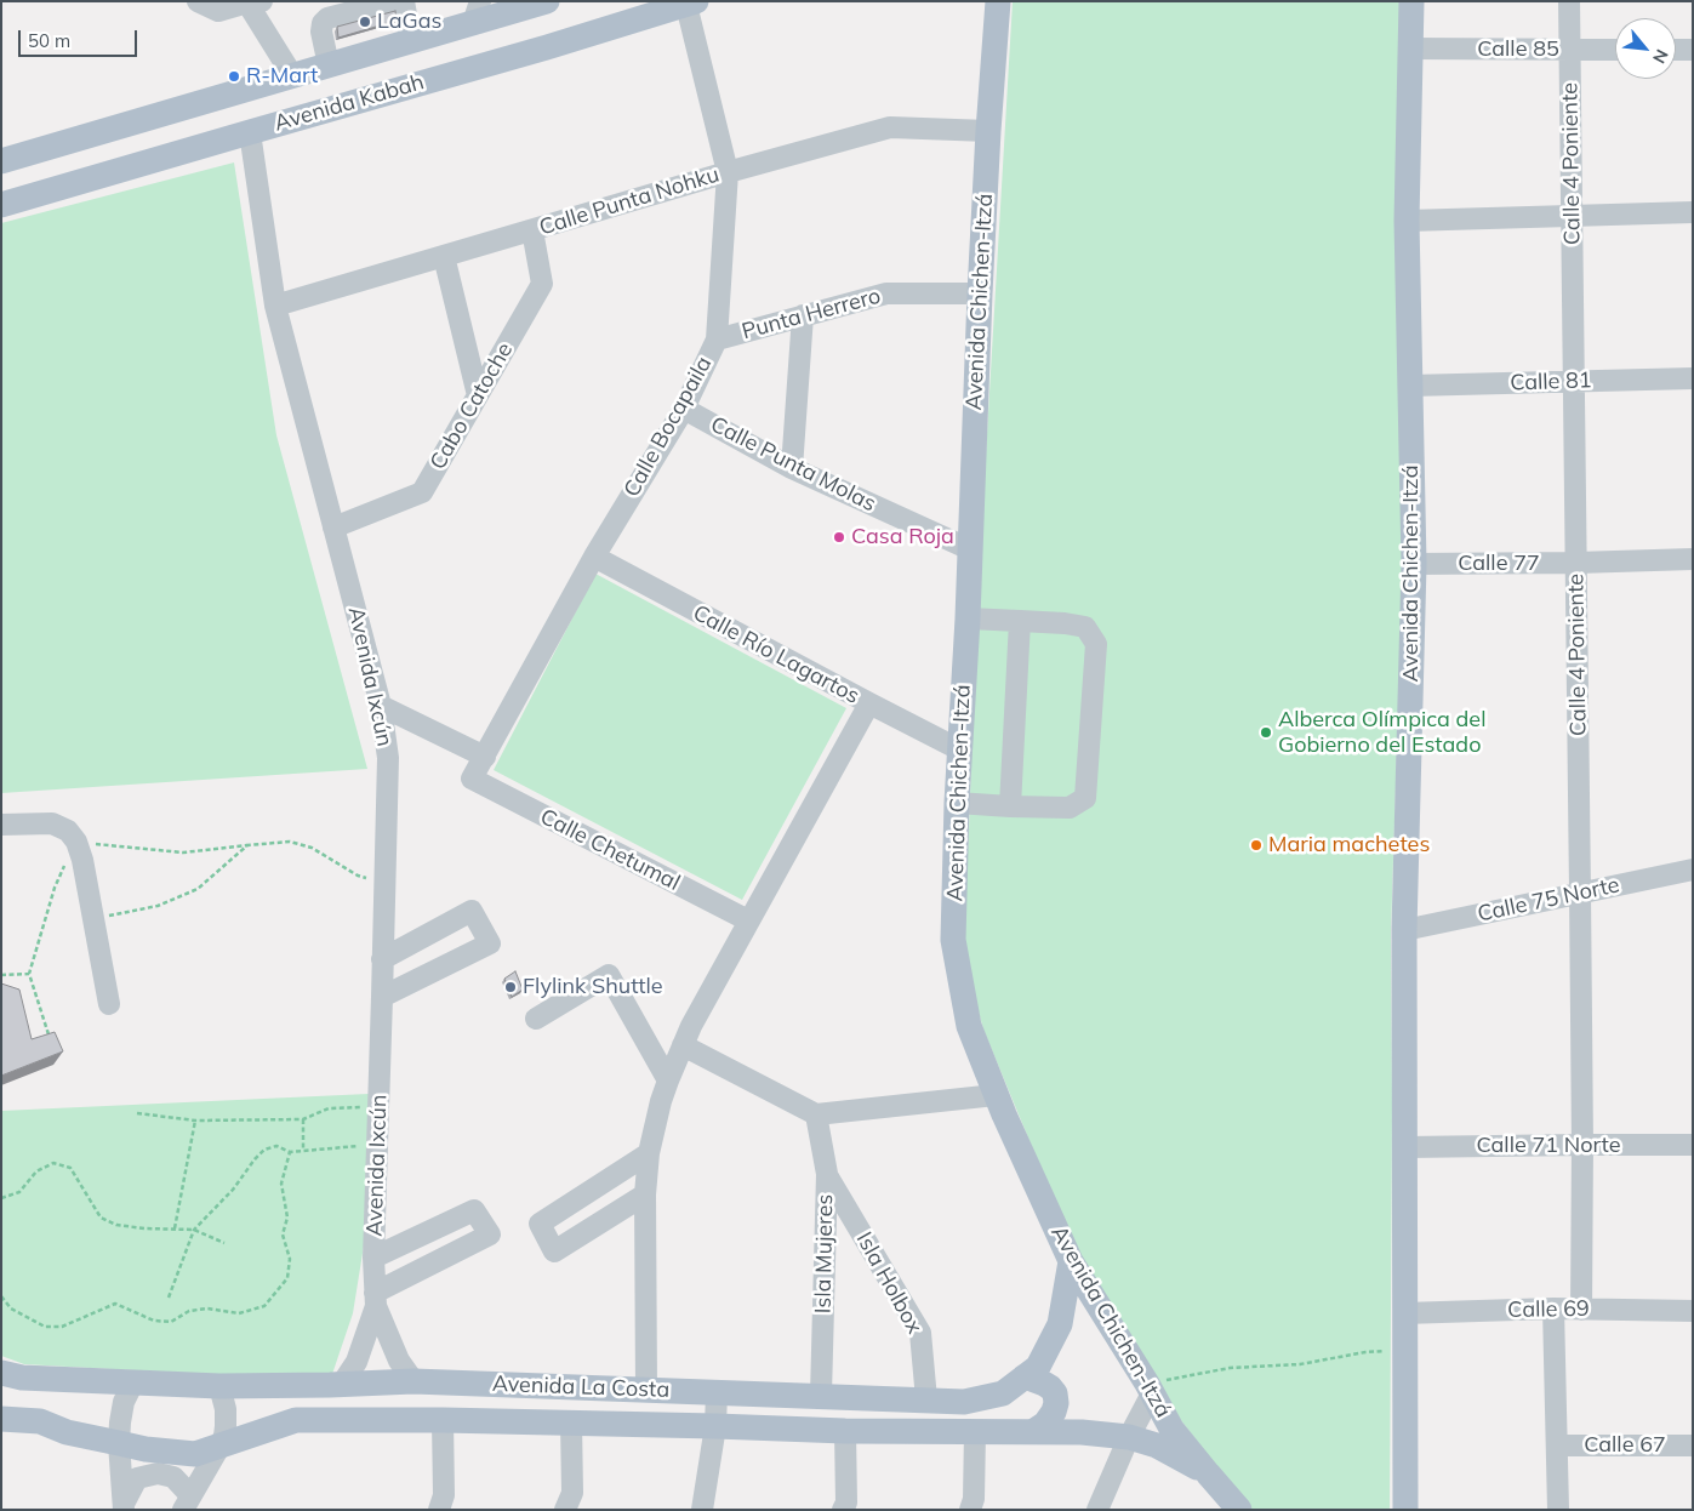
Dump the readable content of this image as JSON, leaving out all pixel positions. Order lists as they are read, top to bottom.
{
  "streets": {
    "main road": ["Avenida Kabah", "Avenida Chichen-Itzá", "Avenida La Costa"],
    "street": [
      "Calle 85",
      "Calle 4 Poniente",
      "Calle Punta Nohku",
      "Punta Herrero",
      "Calle 81",
      "Cabo Catoche",
      "Calle Bocapaila",
      "Calle Punta Molas",
      "Calle 77",
      "Calle Río Lagartos",
      "Avenida Ixcún",
      "Calle Chetumal",
      "Calle 75 Norte",
      "Calle 71 Norte",
      "Isla Mujeres",
      "Isla Holbox",
      "Calle 69",
      "Calle 67"
    ]
  },
  "crossings": [
    ["Calle 85", "Calle 4 Poniente"],
    ["Calle 85", "Avenida Chichen-Itzá"],
    ["Avenida Kabah", "Calle Bocapaila"],
    ["Avenida Kabah", "Avenida Ixcún"],
    ["Calle 4 Poniente", "Calle 81"],
    ["Calle 4 Poniente", "Calle 77"],
    ["Calle 4 Poniente", "Calle 75 Norte"],
    ["Calle 4 Poniente", "Calle 71 Norte"],
    ["Calle 4 Poniente", "Calle 69"],
    ["Calle Punta Nohku", "Avenida Chichen-Itzá"],
    ["Calle Punta Nohku", "Cabo Catoche"],
    ["Calle Punta Nohku", "Calle Bocapaila"],
    ["Calle Punta Nohku", "Avenida Ixcún"],
    ["Avenida Chichen-Itzá", "Punta Herrero"],
    ["Avenida Chichen-Itzá", "Calle 81"],
    ["Avenida Chichen-Itzá", "Calle Punta Molas"],
    ["Avenida Chichen-Itzá", "Calle 77"],
    ["Avenida Chichen-Itzá", "Calle Río Lagartos"],
    ["Avenida Chichen-Itzá", "Calle 75 Norte"],
    ["Avenida Chichen-Itzá", "Calle 71 Norte"],
    ["Avenida Chichen-Itzá", "Calle 69"],
    ["Avenida Chichen-Itzá", "Avenida La Costa"],
    ["Punta Herrero", "Calle Bocapaila"],
    ["Cabo Catoche", "Avenida Ixcún"],
    ["Calle Bocapaila", "Calle Punta Molas"],
    ["Calle Bocapaila", "Calle Río Lagartos"],
    ["Calle Bocapaila", "Calle Chetumal"],
    ["Avenida Ixcún", "Avenida La Costa"],
    ["Isla Mujeres", "Isla Holbox"],
    ["Isla Mujeres", "Avenida La Costa"],
    ["Isla Holbox", "Avenida La Costa"]
  ],
  "places": [
    "LaGas",
    "R-Mart",
    "Casa Roja",
    "Alberca Olímpica del Gobierno del Estado",
    "Maria machetes",
    "Flylink Shuttle"
  ],
  "scale_bar": "50 m",
  "north": "bottom right"
}
